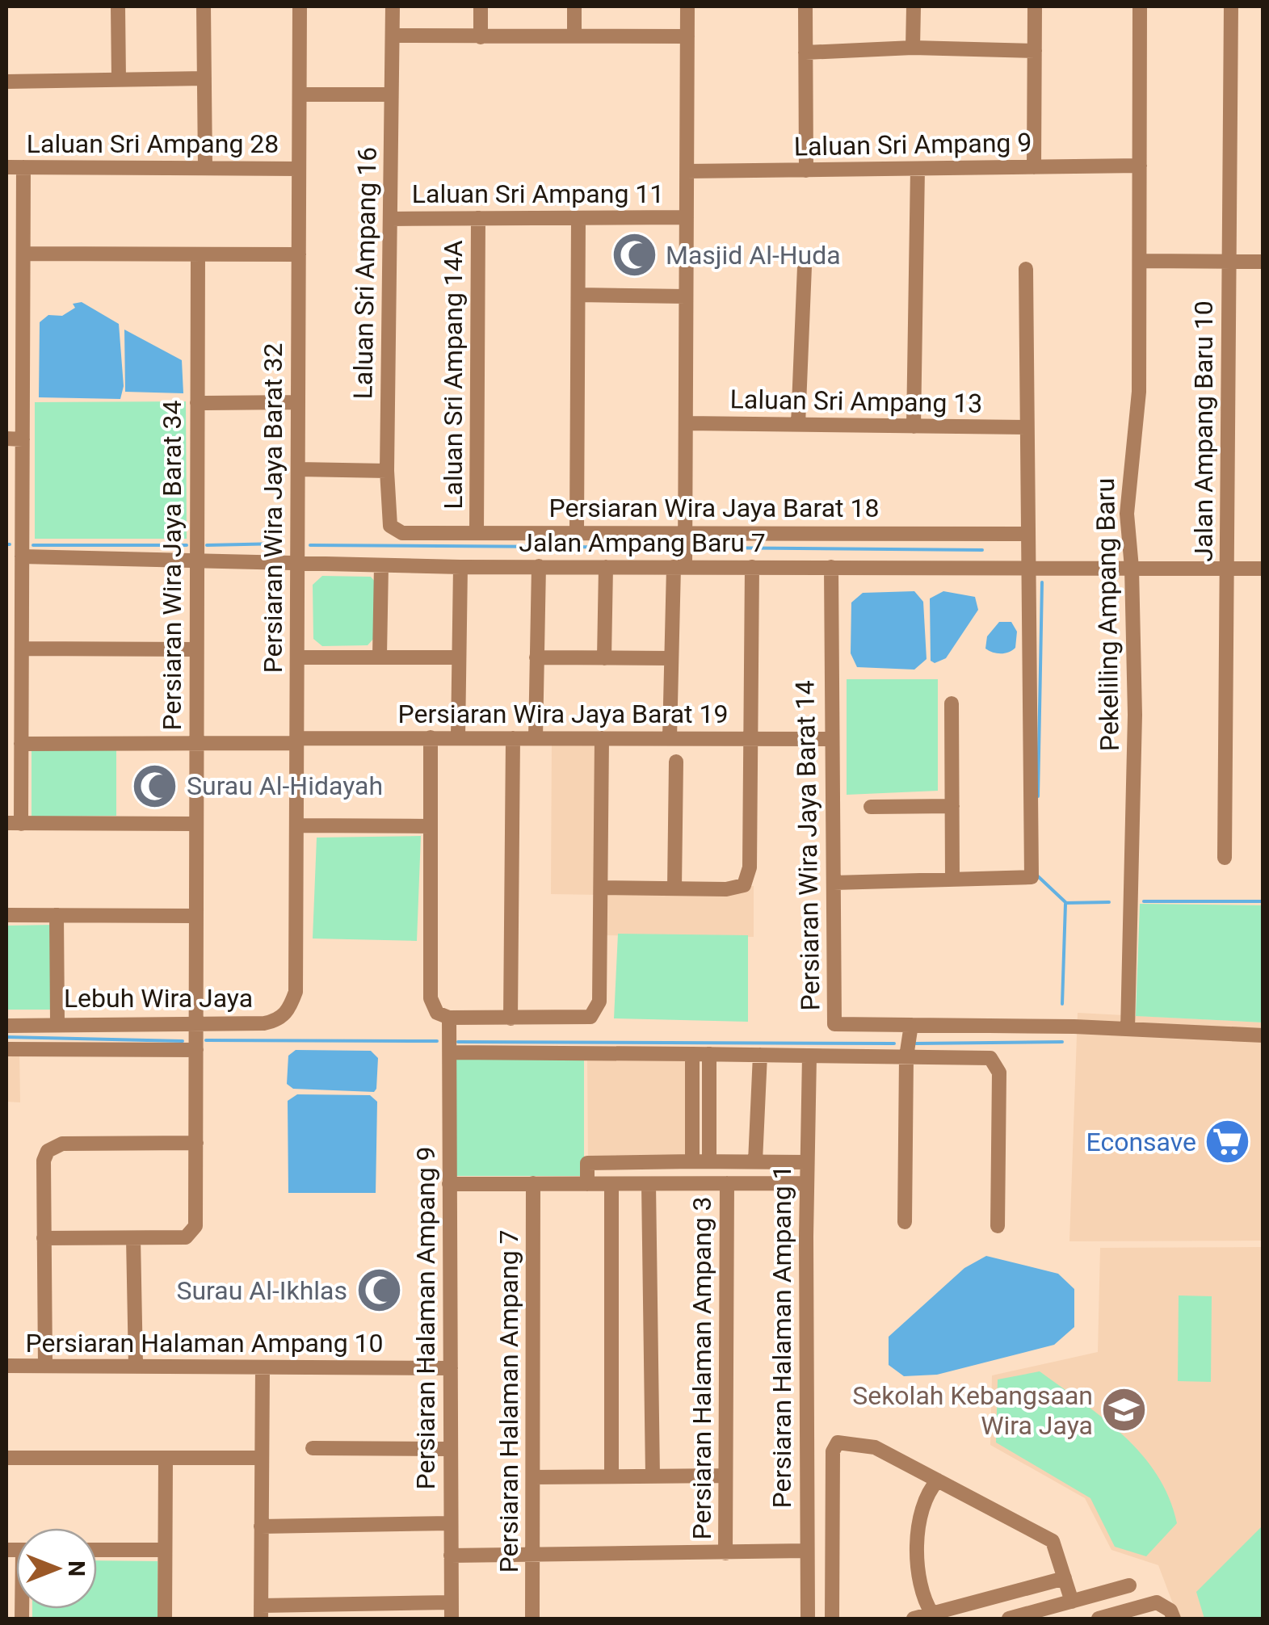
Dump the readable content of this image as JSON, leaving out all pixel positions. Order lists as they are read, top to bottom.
{
  "streets": {
    "street": [
      "Laluan Sri Ampang 28",
      "Laluan Sri Ampang 9",
      "Laluan Sri Ampang 11",
      "Laluan Sri Ampang 16",
      "Laluan Sri Ampang 14A",
      "Laluan Sri Ampang 13",
      "Jalan Ampang Baru 10",
      "Persiaran Wira Jaya Barat 32",
      "Persiaran Wira Jaya Barat 18",
      "Jalan Ampang Baru 7",
      "Persiaran Wira Jaya Barat 34",
      "Pekeliling Ampang Baru",
      "Persiaran Wira Jaya Barat 19",
      "Persiaran Wira Jaya Barat 14",
      "Lebuh Wira Jaya",
      "Persiaran Halaman Ampang 9",
      "Persiaran Halaman Ampang 1",
      "Persiaran Halaman Ampang 10",
      "Persiaran Halaman Ampang 3",
      "Persiaran Halaman Ampang 7"
    ]
  },
  "crossings": [
    ["Laluan Sri Ampang 28", "Persiaran Wira Jaya Barat 32"],
    ["Laluan Sri Ampang 9", "Pekeliling Ampang Baru"],
    ["Laluan Sri Ampang 11", "Laluan Sri Ampang 16"],
    ["Laluan Sri Ampang 11", "Laluan Sri Ampang 14A"],
    ["Laluan Sri Ampang 16", "Persiaran Wira Jaya Barat 18"],
    ["Laluan Sri Ampang 14A", "Persiaran Wira Jaya Barat 18"],
    ["Jalan Ampang Baru 10", "Jalan Ampang Baru 7"],
    ["Persiaran Wira Jaya Barat 32", "Jalan Ampang Baru 7"],
    ["Persiaran Wira Jaya Barat 32", "Persiaran Wira Jaya Barat 19"],
    ["Persiaran Wira Jaya Barat 32", "Lebuh Wira Jaya"],
    ["Jalan Ampang Baru 7", "Persiaran Wira Jaya Barat 34"],
    ["Jalan Ampang Baru 7", "Pekeliling Ampang Baru"],
    ["Jalan Ampang Baru 7", "Persiaran Wira Jaya Barat 14"],
    ["Persiaran Wira Jaya Barat 34", "Persiaran Wira Jaya Barat 19"],
    ["Persiaran Wira Jaya Barat 34", "Lebuh Wira Jaya"],
    ["Pekeliling Ampang Baru", "Persiaran Wira Jaya Barat 14"],
    ["Persiaran Wira Jaya Barat 19", "Persiaran Wira Jaya Barat 14"],
    ["Persiaran Halaman Ampang 9", "Persiaran Halaman Ampang 10"]
  ],
  "places": {
    "mosque": ["Masjid Al-Huda", "Surau Al-Hidayah", "Surau Al-Ikhlas"],
    "supermarket": ["Econsave"],
    "school or university": ["Sekolah Kebangsaan Wira Jaya"]
  },
  "north": "right"
}
